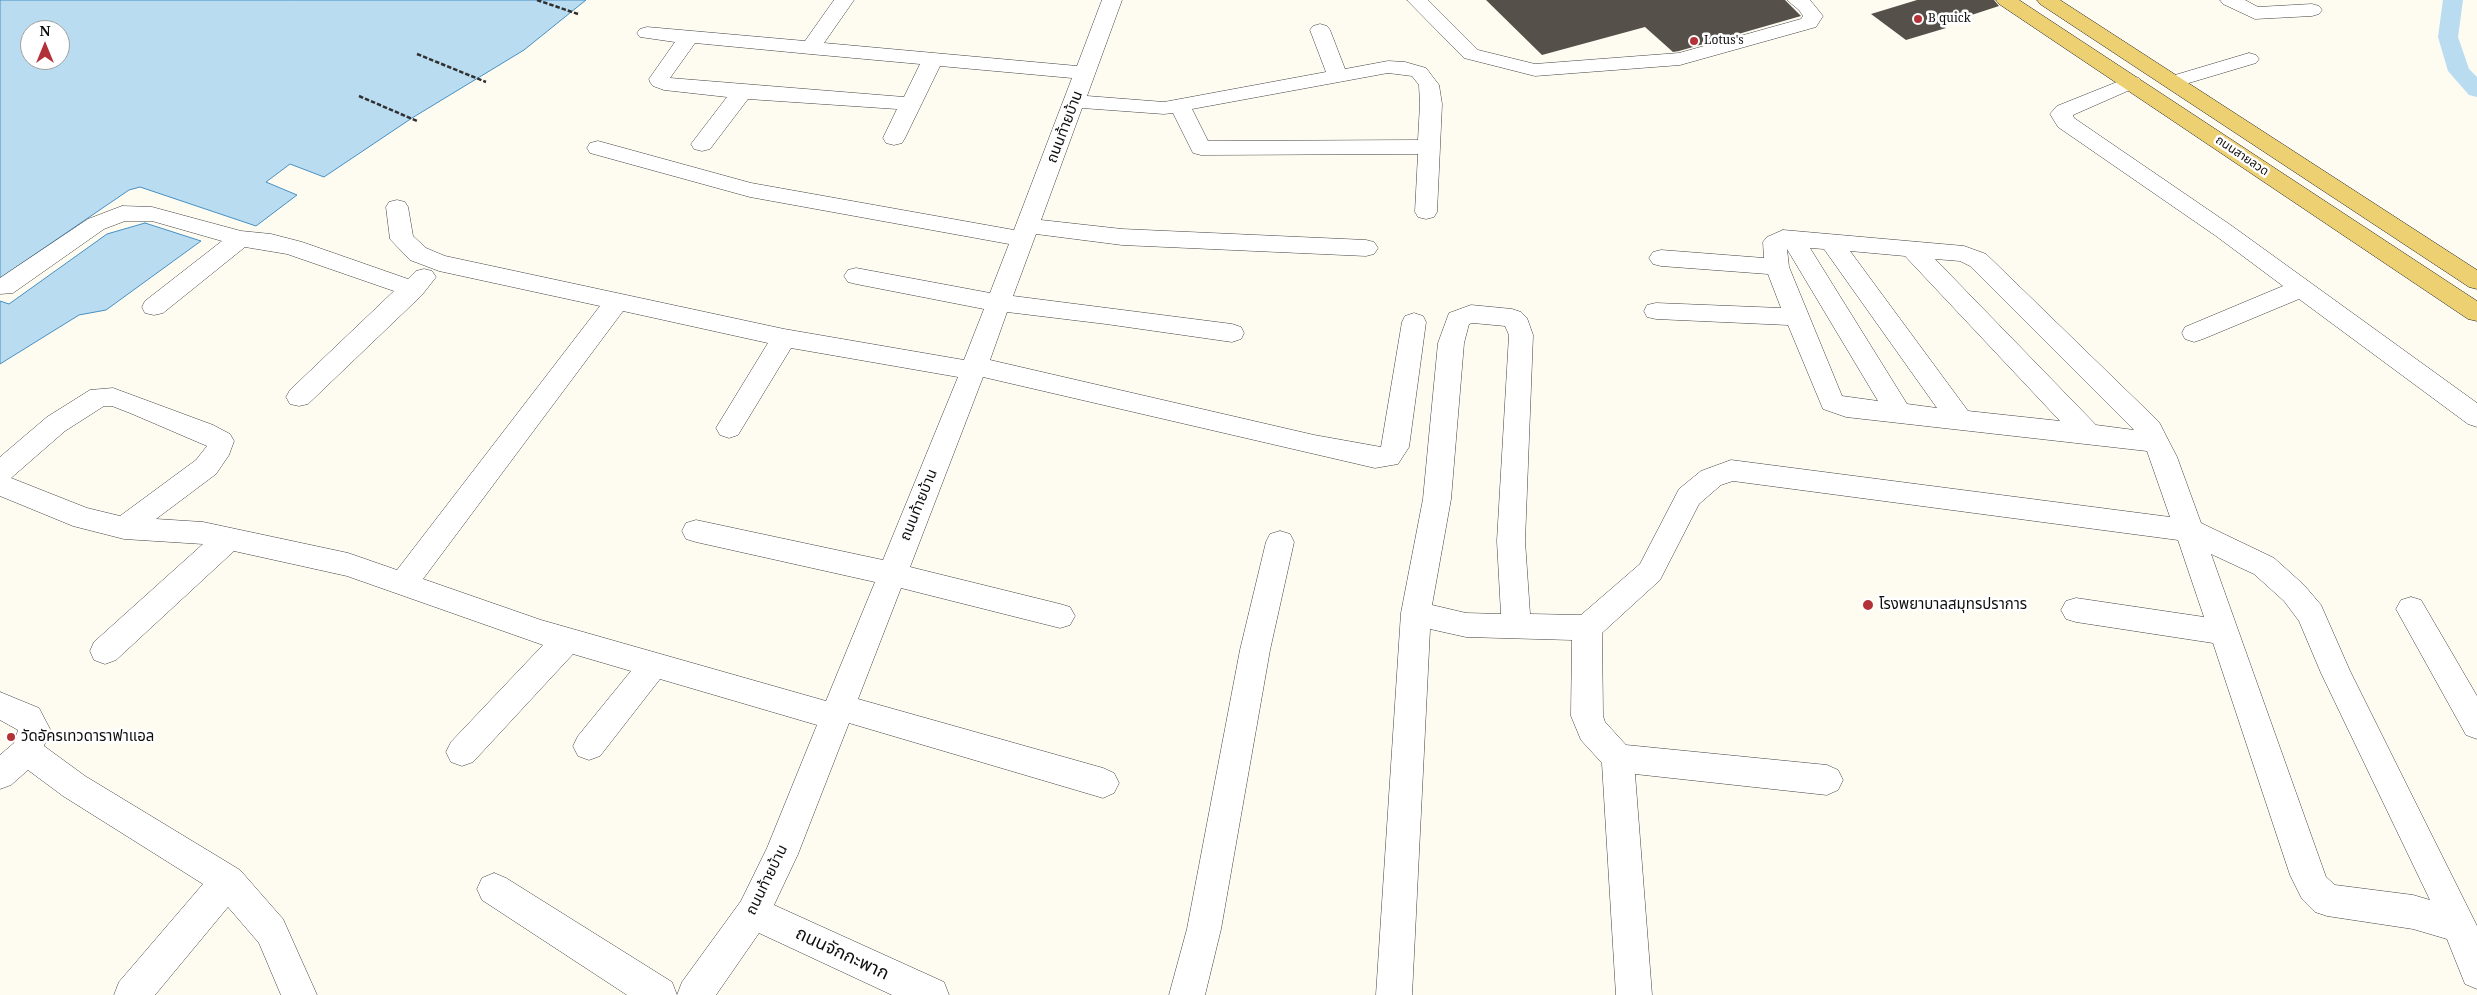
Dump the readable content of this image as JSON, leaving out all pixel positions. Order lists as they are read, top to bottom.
{
  "streets": {
    "main road": ["ถนนสายลวด"],
    "street": ["ถนนท้ายบ้าน", "ถนนจักกะพาก"]
  },
  "crossings": [
    ["ถนนท้ายบ้าน", "ถนนจักกะพาก"]
  ],
  "places": [
    "B quick",
    "Lotus's",
    "โรงพยาบาลสมุทรปราการ",
    "วัดอัครเทวดาราฟาแอล"
  ],
  "north": "top"
}
